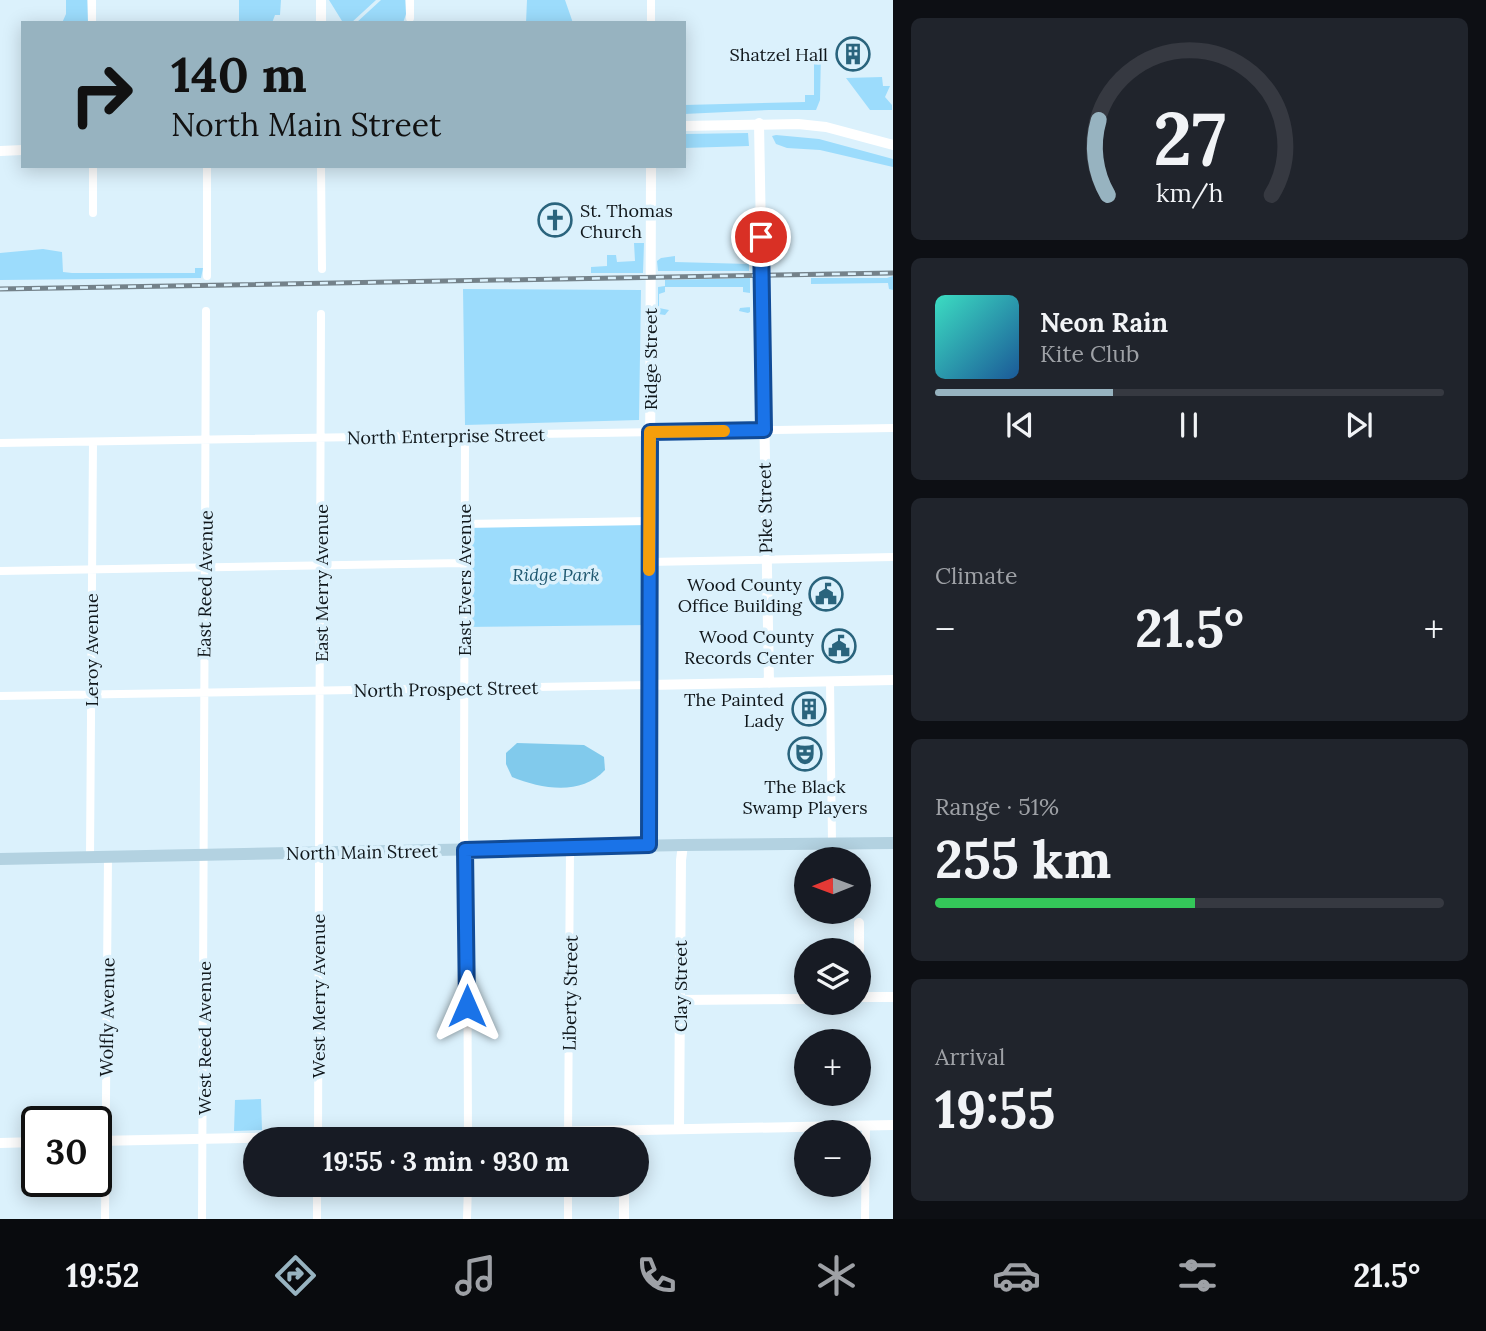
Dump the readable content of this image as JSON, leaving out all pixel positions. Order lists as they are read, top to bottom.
{
  "streets": {
    "main road": ["North Main Street"],
    "street": [
      "Ridge Street",
      "North Enterprise Street",
      "Pike Street",
      "East Evers Avenue",
      "East Merry Avenue",
      "East Reed Avenue",
      "Leroy Avenue",
      "North Prospect Street",
      "Clay Street",
      "Liberty Street",
      "West Merry Avenue",
      "Wolfly Avenue",
      "West Reed Avenue"
    ]
  },
  "crossings": [
    ["Ridge Street", "North Enterprise Street"],
    ["Ridge Street", "North Prospect Street"],
    ["Ridge Street", "North Main Street"],
    ["North Enterprise Street", "Pike Street"],
    ["North Enterprise Street", "East Evers Avenue"],
    ["North Enterprise Street", "East Merry Avenue"],
    ["North Enterprise Street", "East Reed Avenue"],
    ["North Enterprise Street", "Leroy Avenue"],
    ["Pike Street", "North Prospect Street"],
    ["East Evers Avenue", "North Prospect Street"],
    ["East Evers Avenue", "North Main Street"],
    ["East Merry Avenue", "North Prospect Street"],
    ["East Merry Avenue", "North Main Street"],
    ["East Merry Avenue", "West Merry Avenue"],
    ["East Reed Avenue", "North Prospect Street"],
    ["East Reed Avenue", "North Main Street"],
    ["East Reed Avenue", "West Reed Avenue"],
    ["Leroy Avenue", "North Prospect Street"],
    ["Leroy Avenue", "North Main Street"],
    ["North Main Street", "Clay Street"],
    ["North Main Street", "Liberty Street"],
    ["North Main Street", "West Merry Avenue"],
    ["North Main Street", "Wolfly Avenue"],
    ["North Main Street", "West Reed Avenue"]
  ],
  "parks": ["Ridge Park"],
  "places": {
    "building": ["Shatzel Hall", "The Painted Lady"],
    "church": ["St. Thomas Church"],
    "public building": ["Wood County Office Building", "Wood County Records Center"],
    "theatre": ["The Black Swamp Players"]
  },
  "north": "left",
  "page": {
    "turn": ["140 m", "North Main Street"],
    "song": ["Neon Rain", "Kite Club"],
    "tile": [
      "Climate",
      ["Range · 51%", "255 km"],
      ["Arrival", "19:55"]
    ],
    "heat": ["−", "21.5°", "+"],
    "map_buttons": ["+", "−"],
    "limit": "30",
    "trip": "19:55 · 3 min · 930 m",
    "tabs": ["19:52", "21.5°"],
    "gauge": ["27", "km/h"]
  }
}
